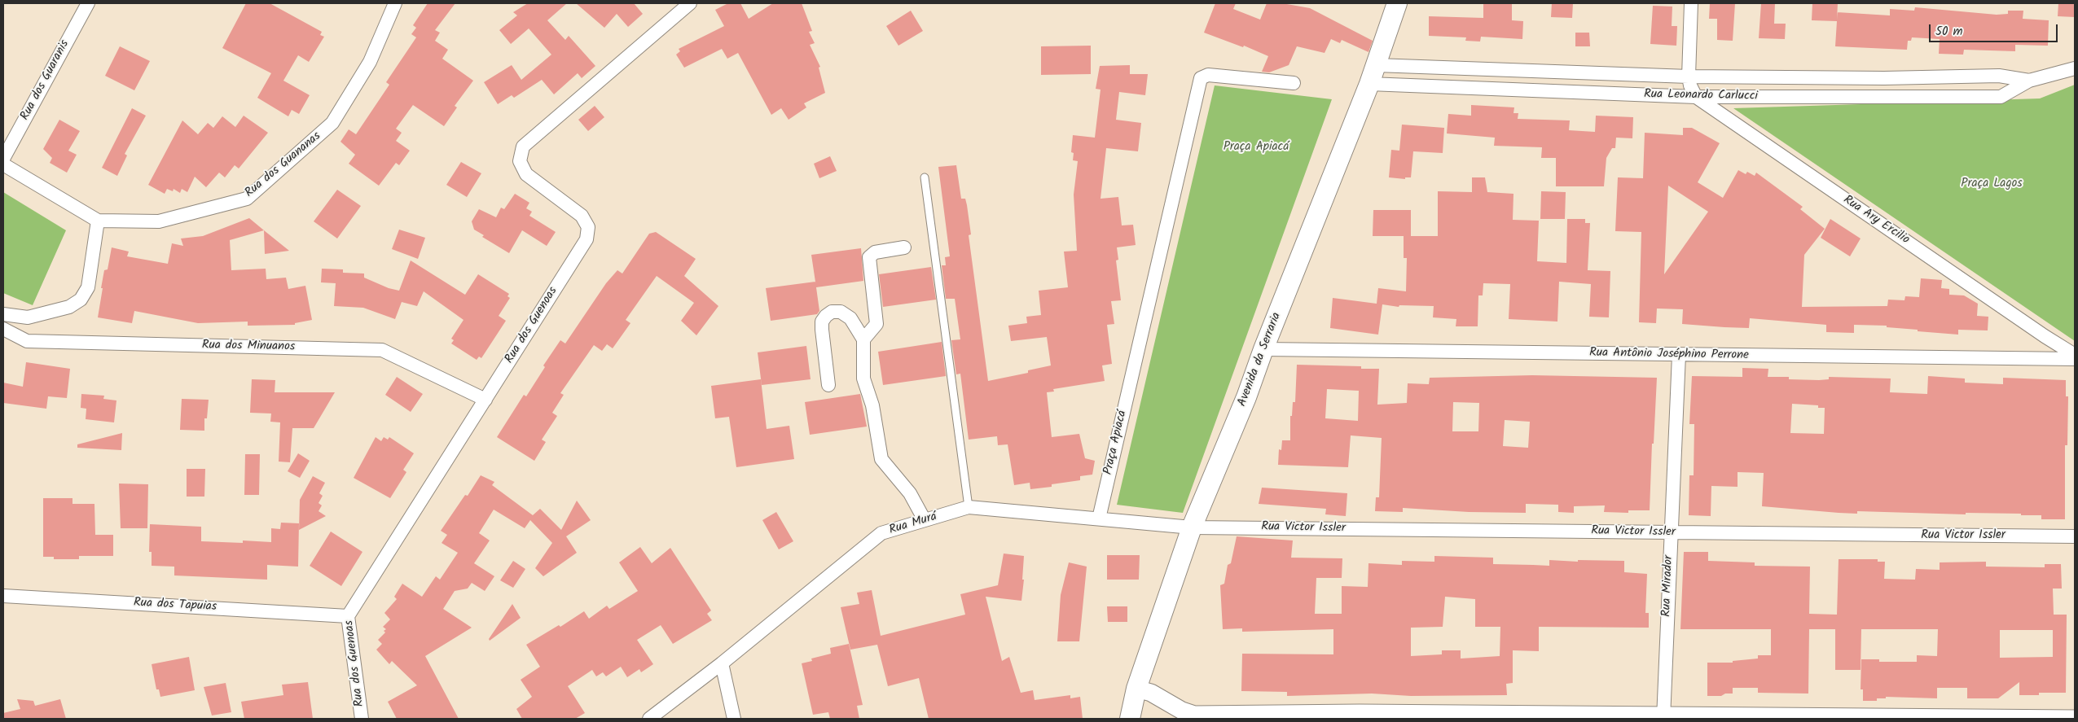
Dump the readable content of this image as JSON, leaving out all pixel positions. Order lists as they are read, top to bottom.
{
  "streets": {
    "main road": ["Avenida da Serraria"],
    "street": [
      "Rua dos Guaranis",
      "Rua Leonardo Carlucci",
      "Rua dos Guananas",
      "Rua Ary Ercilio",
      "Rua dos Guenoas",
      "Rua dos Minuanos",
      "Rua Antônio Joséphino Perrone",
      "Praça Apiacá",
      "Rua Murá",
      "Rua Victor Issler",
      "Rua Mirador",
      "Rua dos Tapuias"
    ]
  },
  "crossings": [
    ["Rua Leonardo Carlucci", "Rua Ary Ercilio"],
    ["Rua Leonardo Carlucci", "Avenida da Serraria"],
    ["Rua dos Guenoas", "Rua dos Minuanos"],
    ["Rua dos Guenoas", "Rua dos Tapuias"],
    ["Rua Antônio Joséphino Perrone", "Avenida da Serraria"],
    ["Rua Antônio Joséphino Perrone", "Rua Mirador"],
    ["Avenida da Serraria", "Rua Murá"],
    ["Avenida da Serraria", "Rua Victor Issler"],
    ["Praça Apiacá", "Rua Murá"],
    ["Rua Murá", "Rua Victor Issler"],
    ["Rua Victor Issler", "Rua Mirador"]
  ],
  "parks": ["Praça Apiacá", "Praça Lagos"],
  "scale_bar": "50 m"
}
